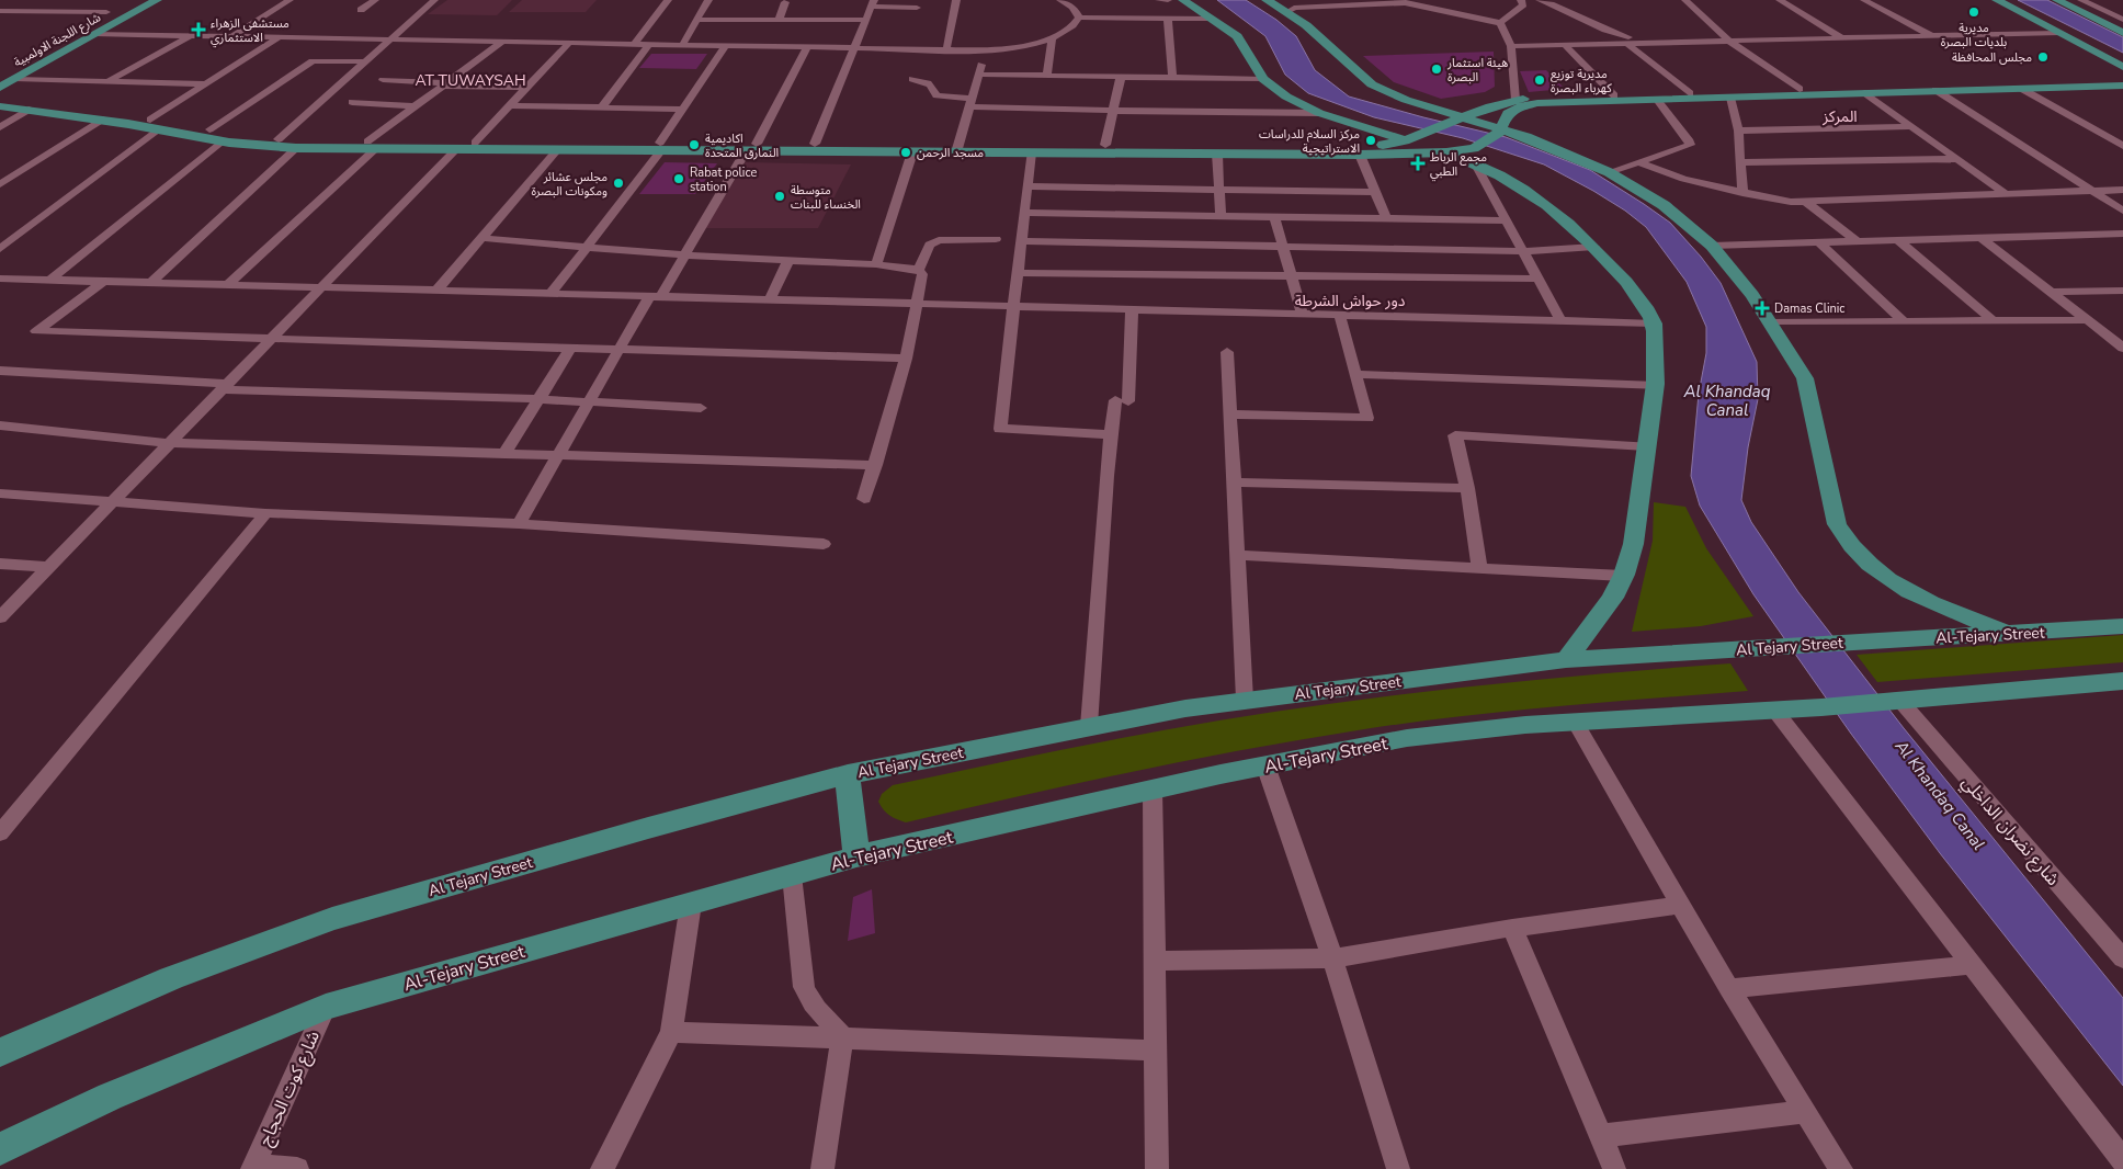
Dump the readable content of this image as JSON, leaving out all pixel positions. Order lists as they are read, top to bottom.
{
  "streets": {
    "main road": ["شارع اللجنة الاولمبية", "Al-Tejary Street", "Al Tejary Street"],
    "street": ["شارع نضران الداخلي", "شارع كوت الحجاج"]
  },
  "crossings": [
    ["Al-Tejary Street", "Al Tejary Street"],
    ["Al-Tejary Street", "شارع نضران الداخلي"],
    ["Al-Tejary Street", "شارع كوت الحجاج"]
  ],
  "districts": ["AT TUWAYSAH", "المركز", "دور حواش الشرطة"],
  "water": ["Al Khandaq Canal"],
  "places": {
    "other": [
      "مديرية بلديات البصرة",
      "مجلس المحافظة",
      "هيئة استثمار البصرة",
      "مديرية توزيع كهرباء البصرة",
      "مركز السلام للدراسات الاستراتيجية",
      "اكاديمية النمارق المتحدة",
      "مسجد الرحمن",
      "Rabat police station",
      "مجلس عشائر ومكونات البصرة",
      "متوسطة الخنساء للبنات"
    ],
    "health": ["مستشفى الزهراء الاستثماري", "مجمع الرباط الطبي", "Damas Clinic"]
  }
}
